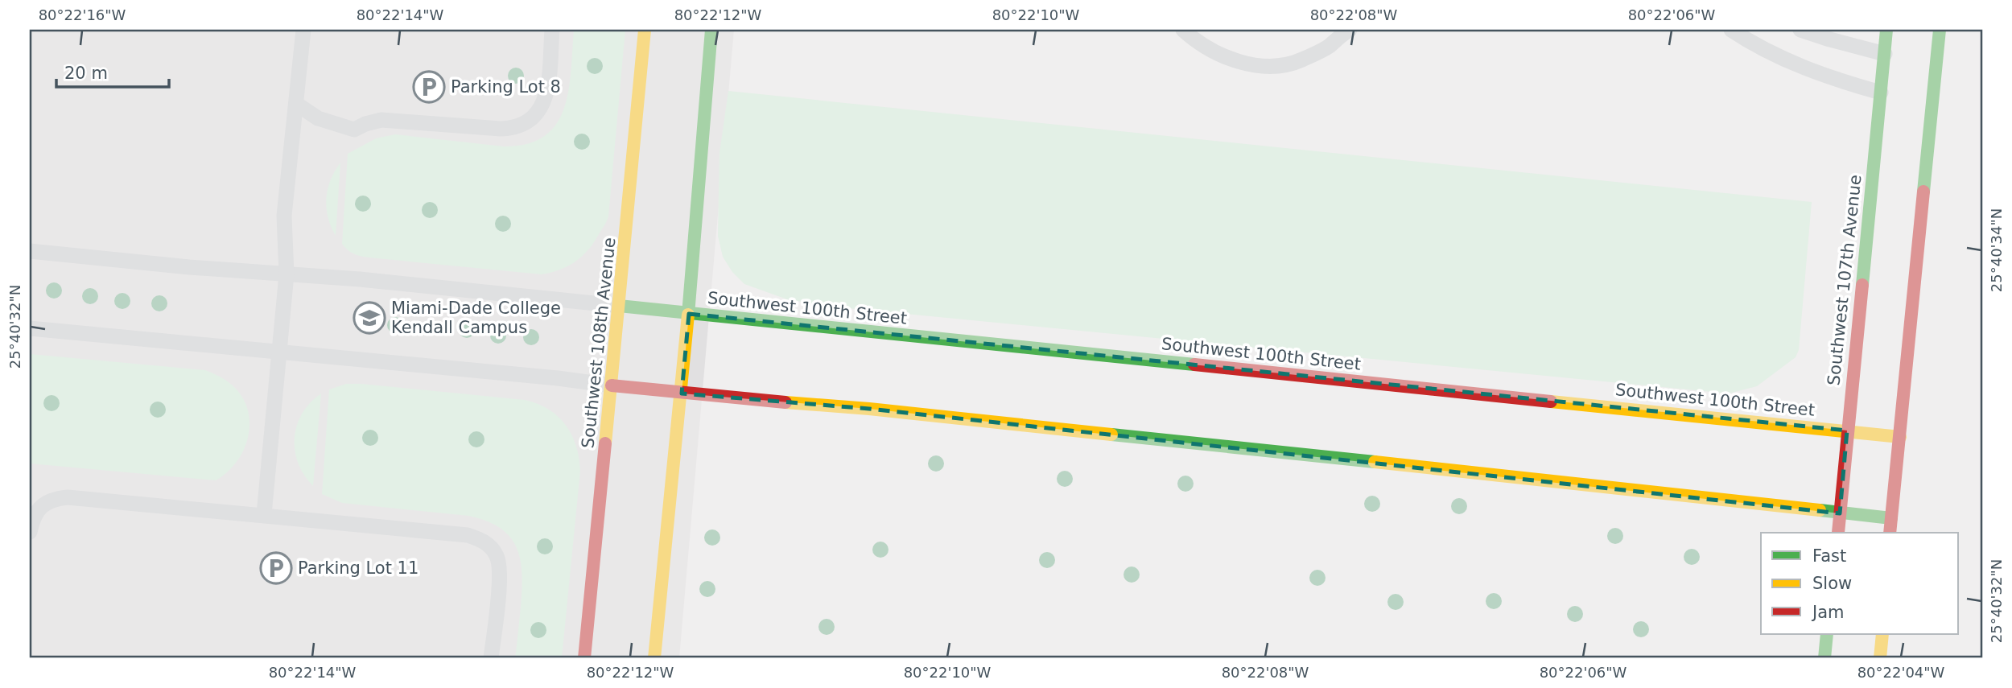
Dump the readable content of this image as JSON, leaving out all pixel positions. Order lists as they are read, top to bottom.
{
  "streets": {
    "street": ["Southwest 107th Avenue", "Southwest 100th Street", "Southwest 108th Avenue"]
  },
  "crossings": [
    ["Southwest 107th Avenue", "Southwest 100th Street"],
    ["Southwest 100th Street", "Southwest 108th Avenue"]
  ],
  "places": {
    "parking": ["Parking Lot 8", "Parking Lot 11"],
    "school or university": ["Miami-Dade College Kendall Campus"]
  },
  "legend": ["Fast", "Slow", "Jam"],
  "scale_bar": "20 m",
  "coordinates": [
    "80°22'16\"W",
    "80°22'14\"W",
    "80°22'12\"W",
    "80°22'10\"W",
    "80°22'08\"W",
    "80°22'06\"W",
    "25°40'34\"N",
    "25°40'32\"N",
    "80°22'04\"W"
  ]
}
